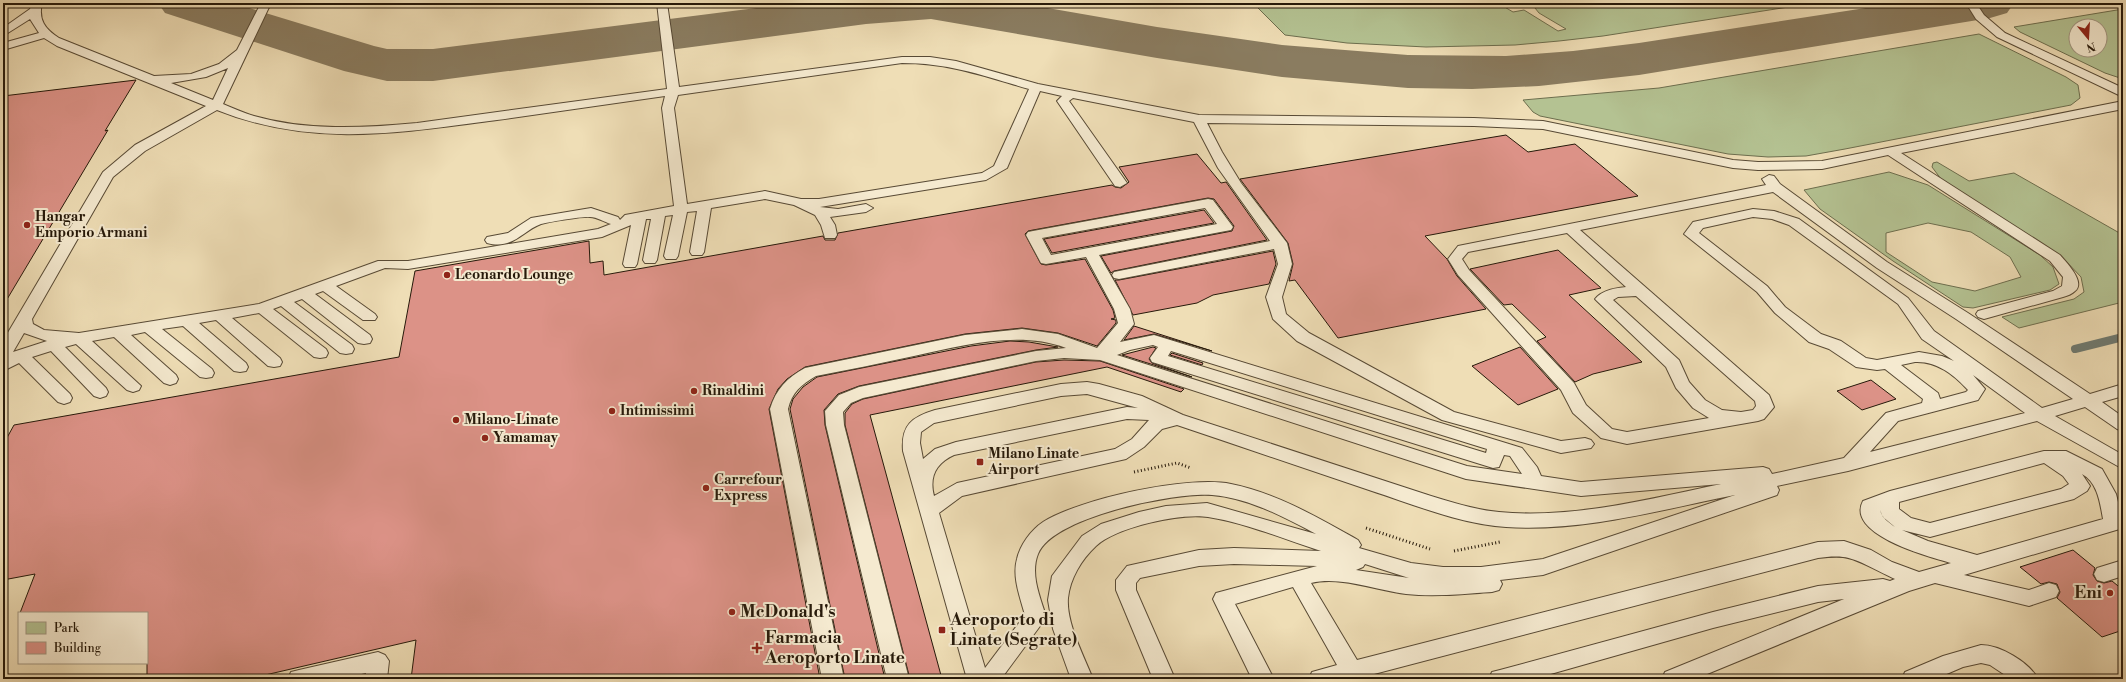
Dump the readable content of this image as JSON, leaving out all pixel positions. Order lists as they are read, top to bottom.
{
  "places": {
    "other": [
      "Hangar Emporio Armani",
      "Leonardo Lounge",
      "Rinaldini",
      "Intimissimi",
      "Milano-Linate",
      "Yamamay",
      "Carrefour Express",
      "Eni",
      "McDonald's"
    ],
    "transit": ["Milano Linate Airport", "Aeroporto di Linate (Segrate)"],
    "health": ["Farmacia Aeroporto Linate"]
  },
  "legend": ["Park", "Building"],
  "north": "bottom"
}
